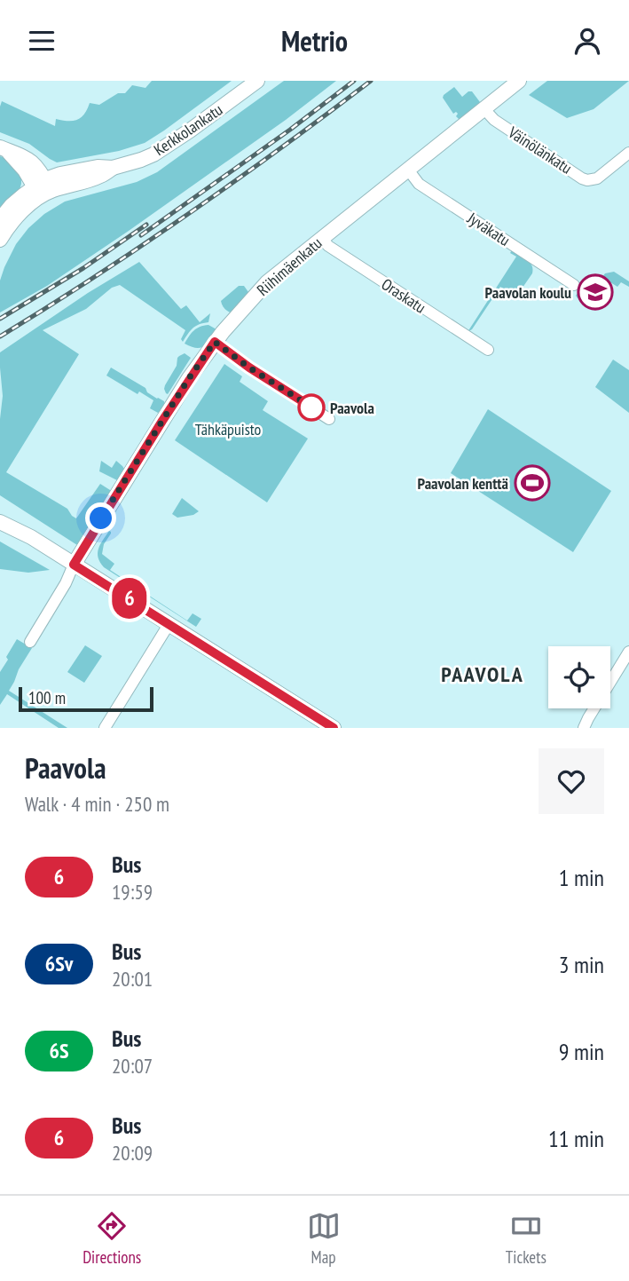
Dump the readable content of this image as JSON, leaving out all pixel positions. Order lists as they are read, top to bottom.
{
  "streets": {
    "main road": ["Kerkkolankatu", "Riihimäenkatu"],
    "street": ["Väinölänkatu", "Jyväkatu", "Oraskatu"]
  },
  "crossings": [
    ["Väinölänkatu", "Riihimäenkatu"],
    ["Jyväkatu", "Riihimäenkatu"],
    ["Riihimäenkatu", "Oraskatu"]
  ],
  "districts": ["PAAVOLA"],
  "parks": ["Tähkäpuisto"],
  "places": {
    "school or university": ["Paavolan koulu"],
    "other": ["Paavola"],
    "sports": ["Paavolan kenttä"]
  },
  "lines": ["bus line 6"],
  "scale_bar": "100 m",
  "page": {
    "header": "Metrio",
    "on_map": "6",
    "scale": "100 m",
    "heading": ["Paavola", "Walk · 4 min · 250 m"],
    "list": [
      {
        "mark": "6",
        "name": "Bus",
        "note": "19:59",
        "value": "1 min"
      },
      {
        "mark": "6Sv",
        "name": "Bus",
        "note": "20:01",
        "value": "3 min"
      },
      {
        "mark": "6S",
        "name": "Bus",
        "note": "20:07",
        "value": "9 min"
      },
      {
        "mark": "6",
        "name": "Bus",
        "note": "20:09",
        "value": "11 min"
      }
    ],
    "tabs": ["Directions", "Map", "Tickets"]
  }
}
